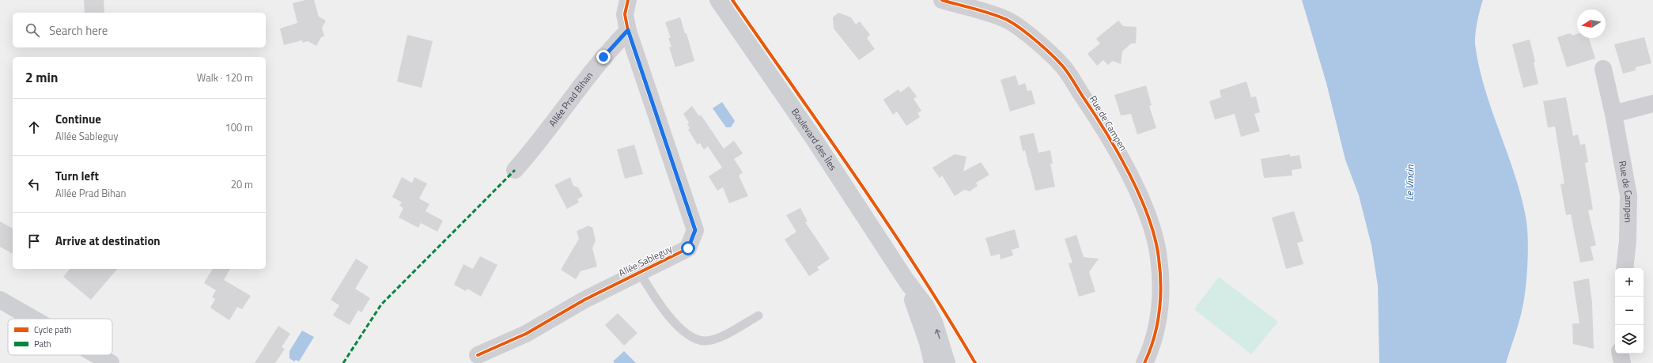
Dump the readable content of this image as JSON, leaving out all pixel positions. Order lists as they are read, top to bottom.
{
  "streets": {
    "main road": ["Boulevard des Îles"],
    "street": ["Allée Prad Bihan", "Rue de Campen", "Allée Sableguy"]
  },
  "crossings": [
    ["Allée Prad Bihan", "Allée Sableguy"]
  ],
  "water": ["Le Vincin"],
  "legend": ["Cycle path", "Path"],
  "north": "left",
  "page": {
    "search": "Search here",
    "heading": ["2 min", "Walk · 120 m"],
    "list": [
      ["Continue", "Allée Sableguy", "100 m"],
      ["Turn left", "Allée Prad Bihan", "20 m"],
      "Arrive at destination"
    ],
    "map_buttons": ["+", "−"]
  }
}
